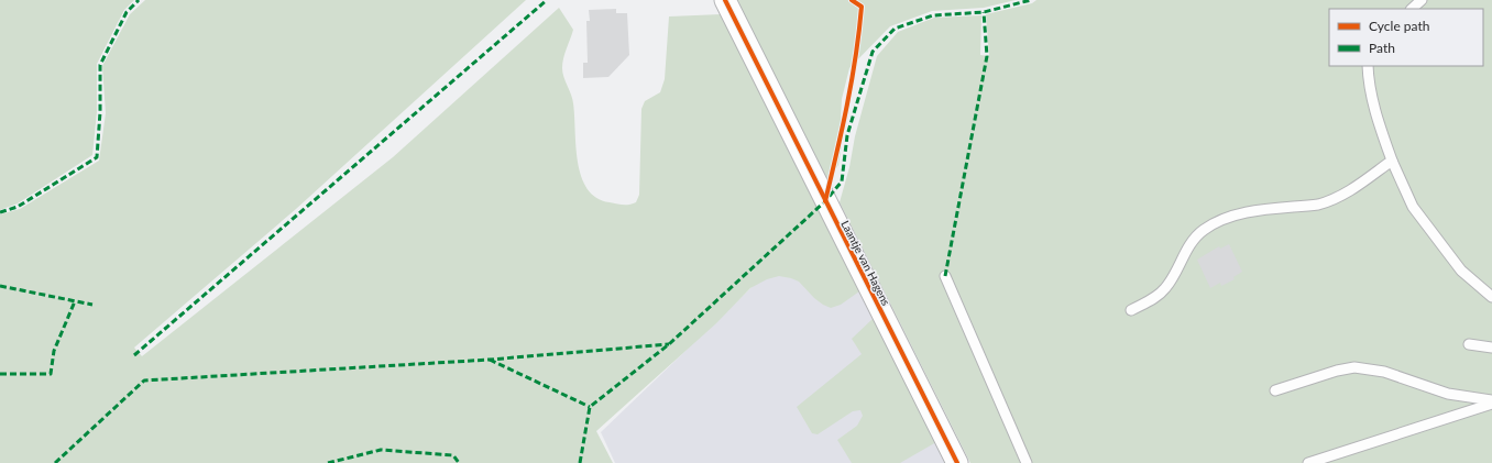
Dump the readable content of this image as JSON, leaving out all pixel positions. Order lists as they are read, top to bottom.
{
  "streets": {
    "street": ["Laantje van Hagens"]
  },
  "legend": ["Cycle path", "Path"]
}
